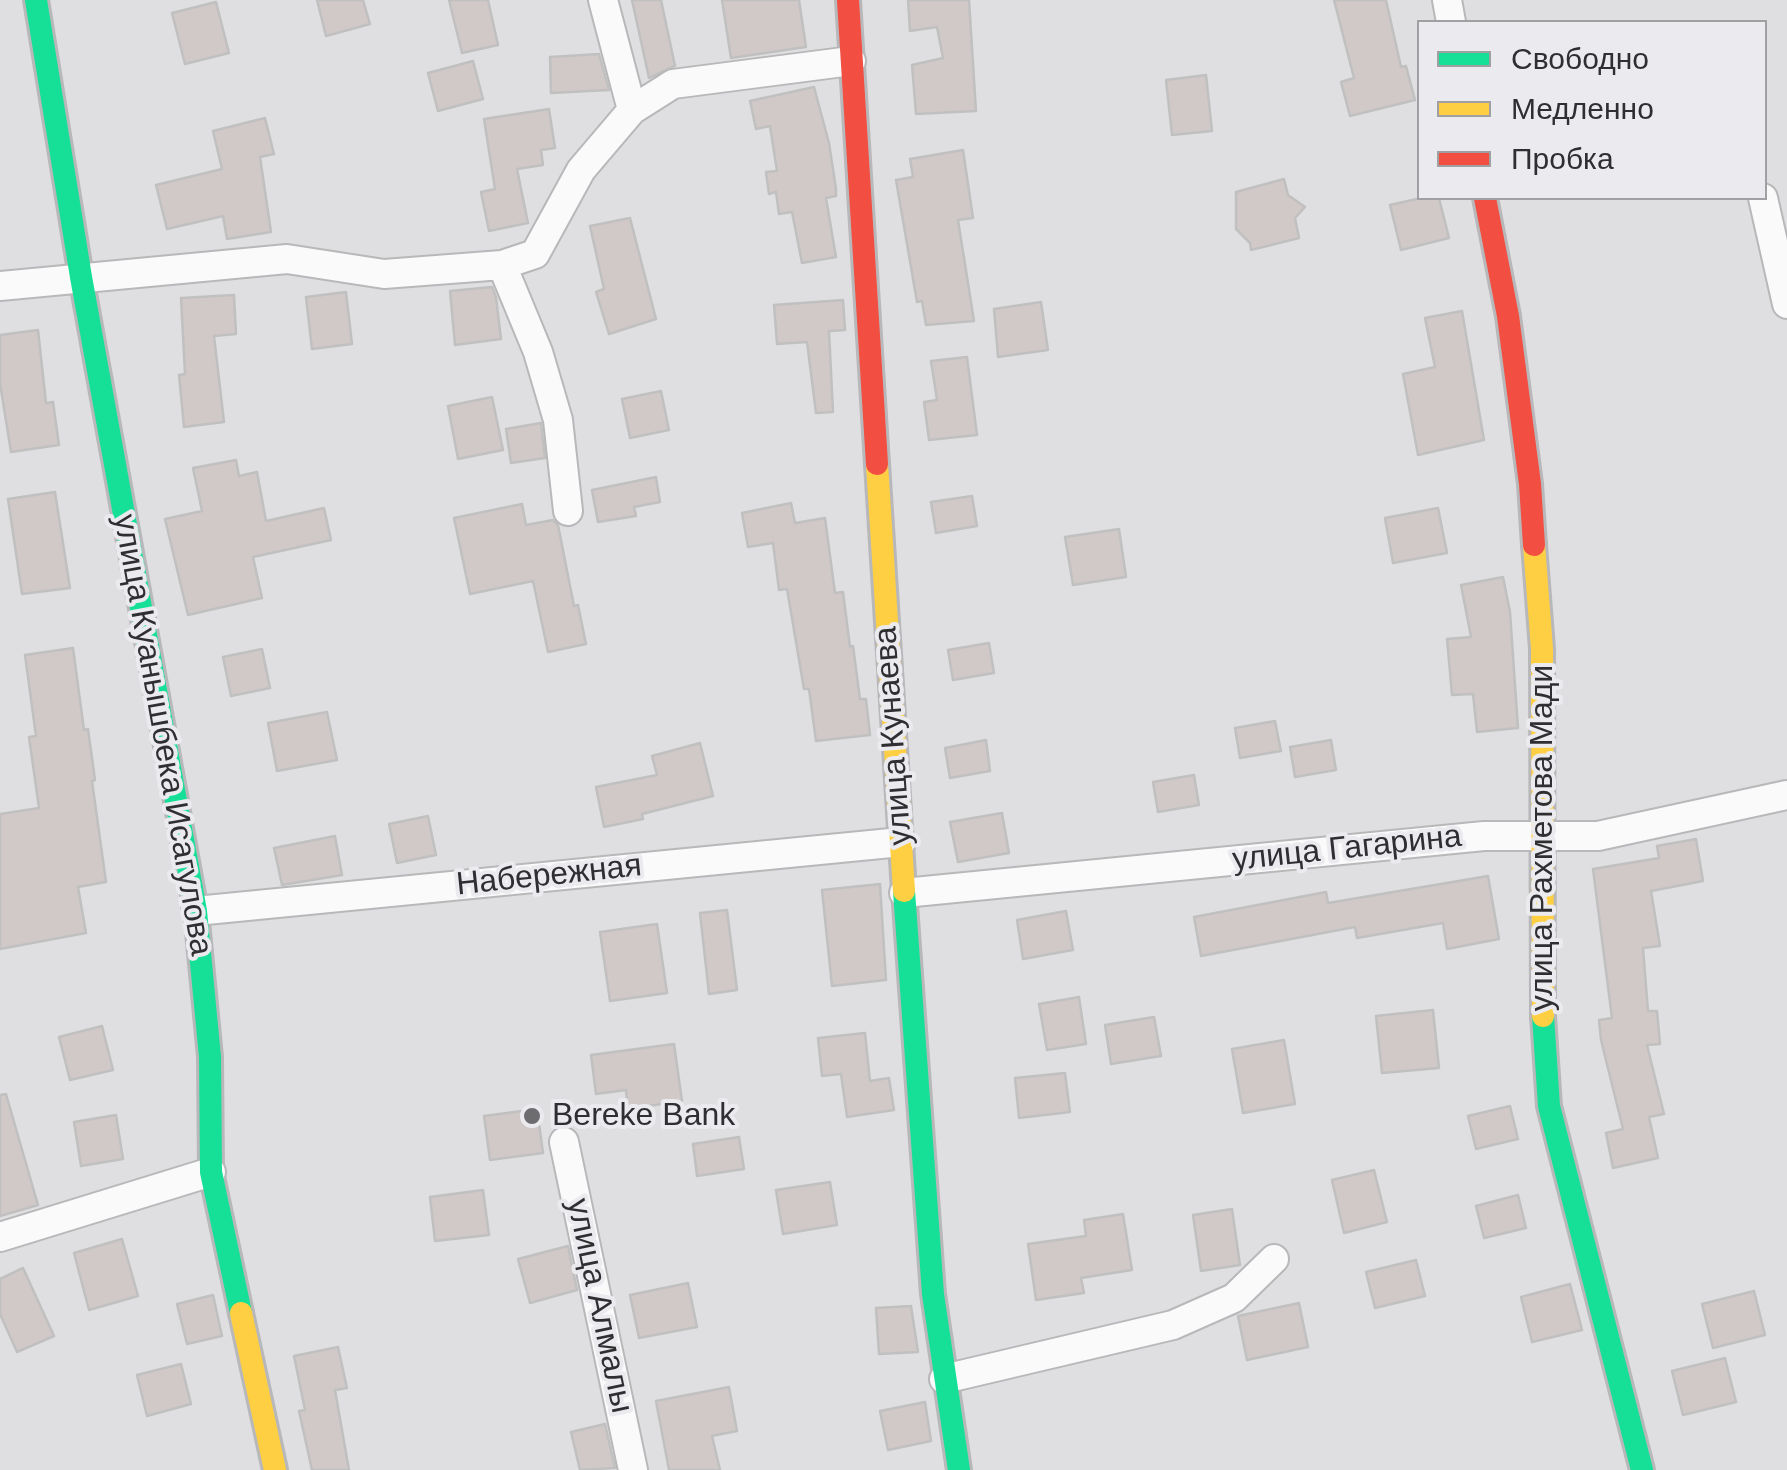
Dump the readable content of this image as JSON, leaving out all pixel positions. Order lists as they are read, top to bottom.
{
  "streets": {
    "street": [
      "улица Куанышбека Исагулова",
      "улица Кунаева",
      "улица Рахметова Мади",
      "улица Гагарина",
      "Набережная",
      "улица Алмалы"
    ]
  },
  "crossings": [
    ["улица Куанышбека Исагулова", "Набережная"],
    ["улица Кунаева", "улица Гагарина"],
    ["улица Кунаева", "Набережная"],
    ["улица Рахметова Мади", "улица Гагарина"]
  ],
  "places": ["Bereke Bank"],
  "legend": ["Свободно", "Медленно", "Пробка"]
}
